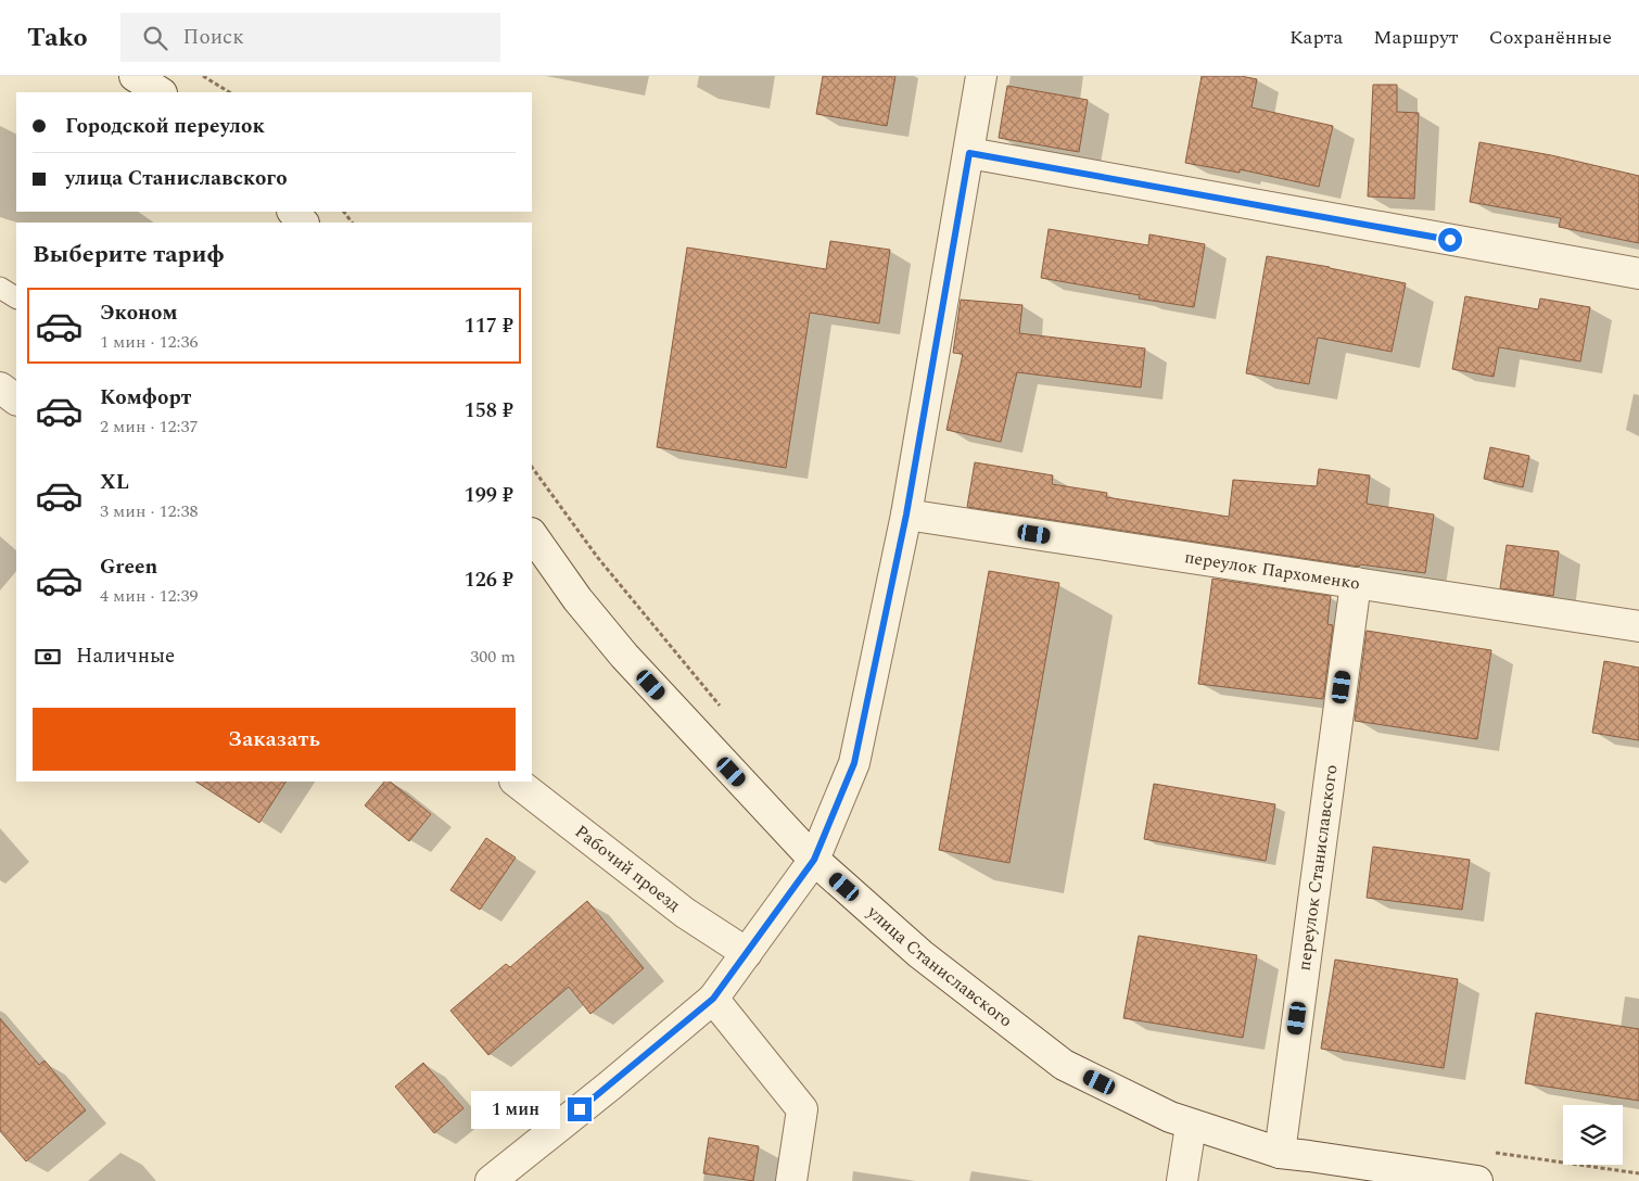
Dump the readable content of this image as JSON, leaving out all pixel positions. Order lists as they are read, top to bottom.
{
  "streets": {
    "street": [
      "переулок Пархоменко",
      "Рабочий проезд",
      "переулок Станиславского",
      "улица Станиславского"
    ]
  },
  "crossings": [
    ["переулок Пархоменко", "переулок Станиславского"],
    ["переулок Станиславского", "улица Станиславского"]
  ],
  "page": {
    "header": "Tako",
    "search": "Поиск",
    "nav": ["Карта", "Маршрут", "Сохранённые"],
    "banner": ["Городской переулок", "улица Станиславского"],
    "heading": "Выберите тариф",
    "list": [
      {
        "name": "Эконом",
        "note": "1 мин · 12:36",
        "value": "117 ₽"
      },
      {
        "name": "Комфорт",
        "note": "2 мин · 12:37",
        "value": "158 ₽"
      },
      {
        "name": "XL",
        "note": "3 мин · 12:38",
        "value": "199 ₽"
      },
      {
        "name": "Green",
        "note": "4 мин · 12:39",
        "value": "126 ₽"
      }
    ],
    "pay": ["Наличные", "300 m"],
    "buttons": "Заказать",
    "bubble": "1 мин"
  }
}
